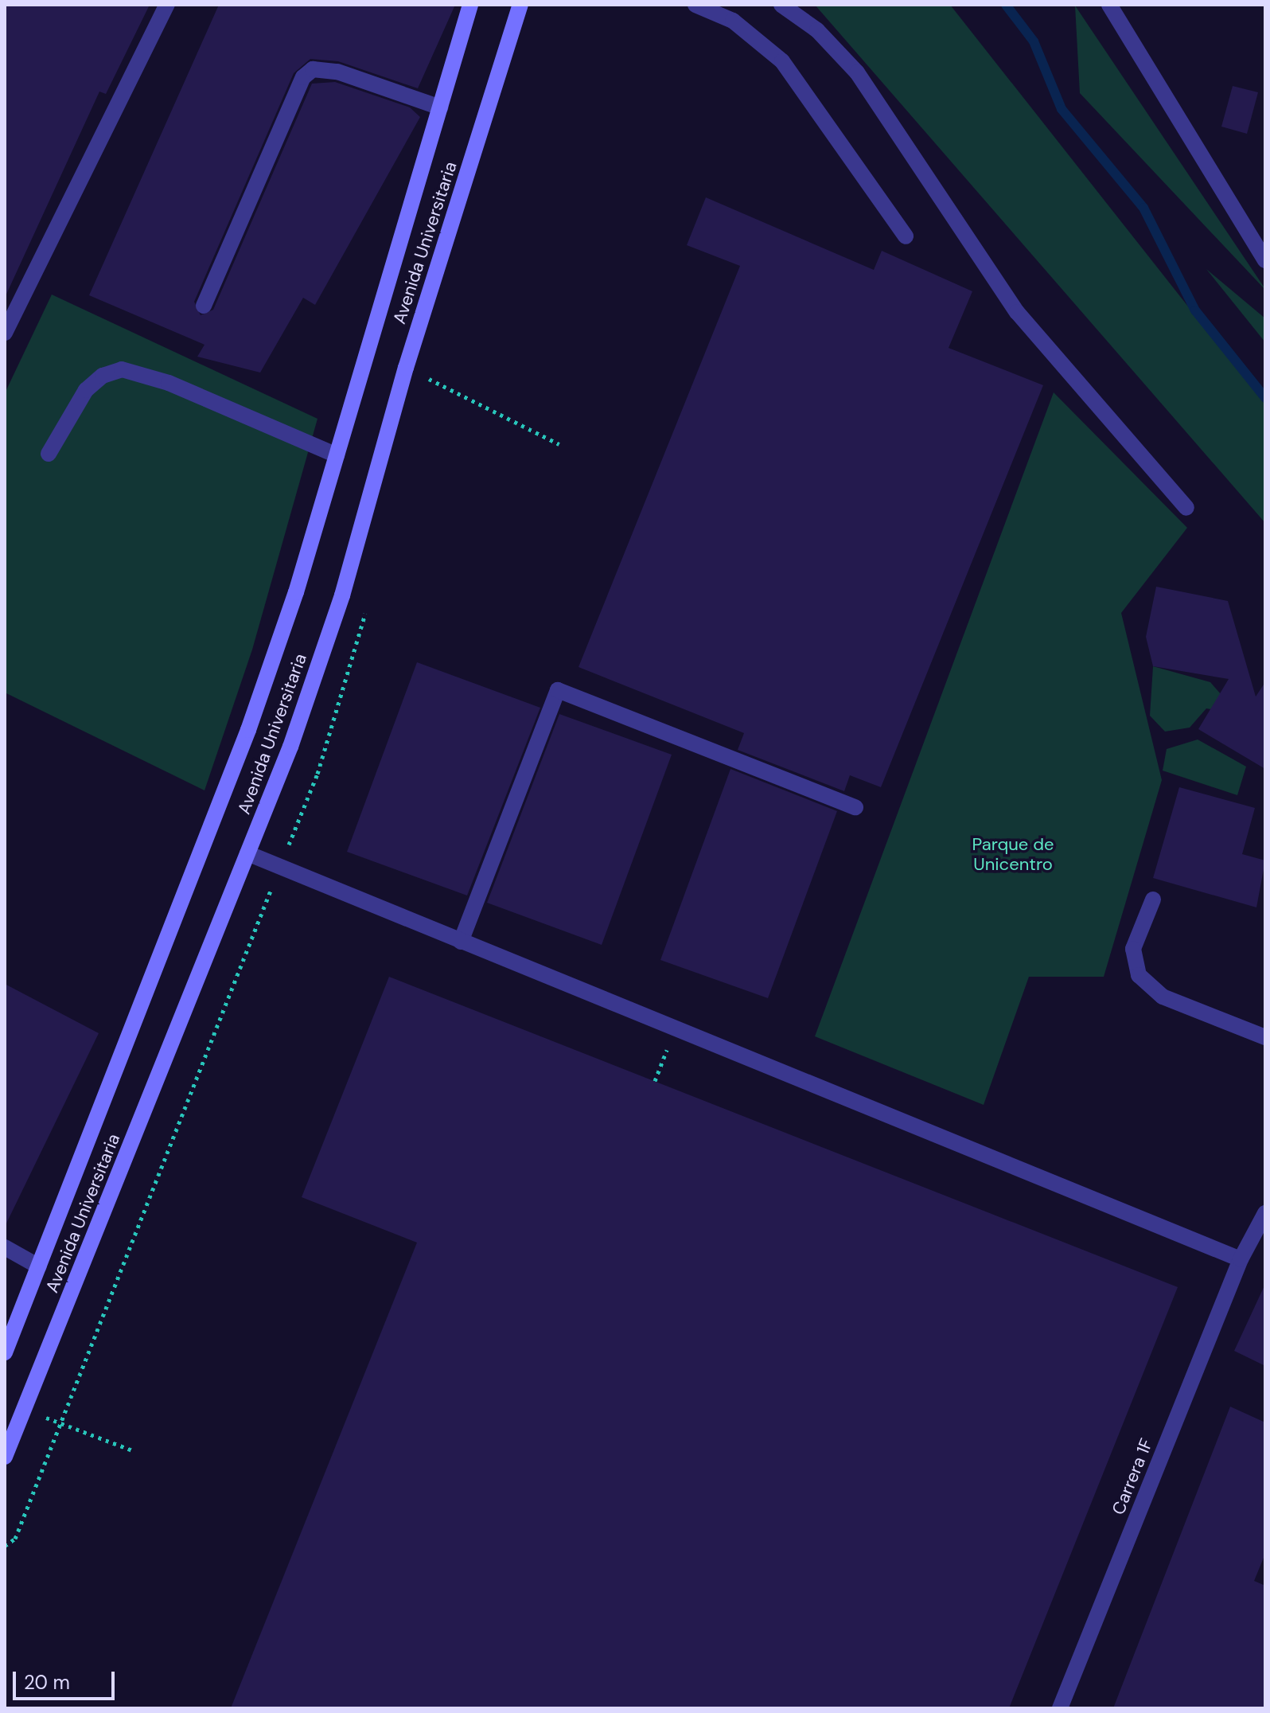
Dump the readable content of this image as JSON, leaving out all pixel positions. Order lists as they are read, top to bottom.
{
  "streets": {
    "main road": ["Avenida Universitaria"],
    "street": ["Carrera 1F"]
  },
  "parks": ["Parque de Unicentro"],
  "scale_bar": "20 m"
}
